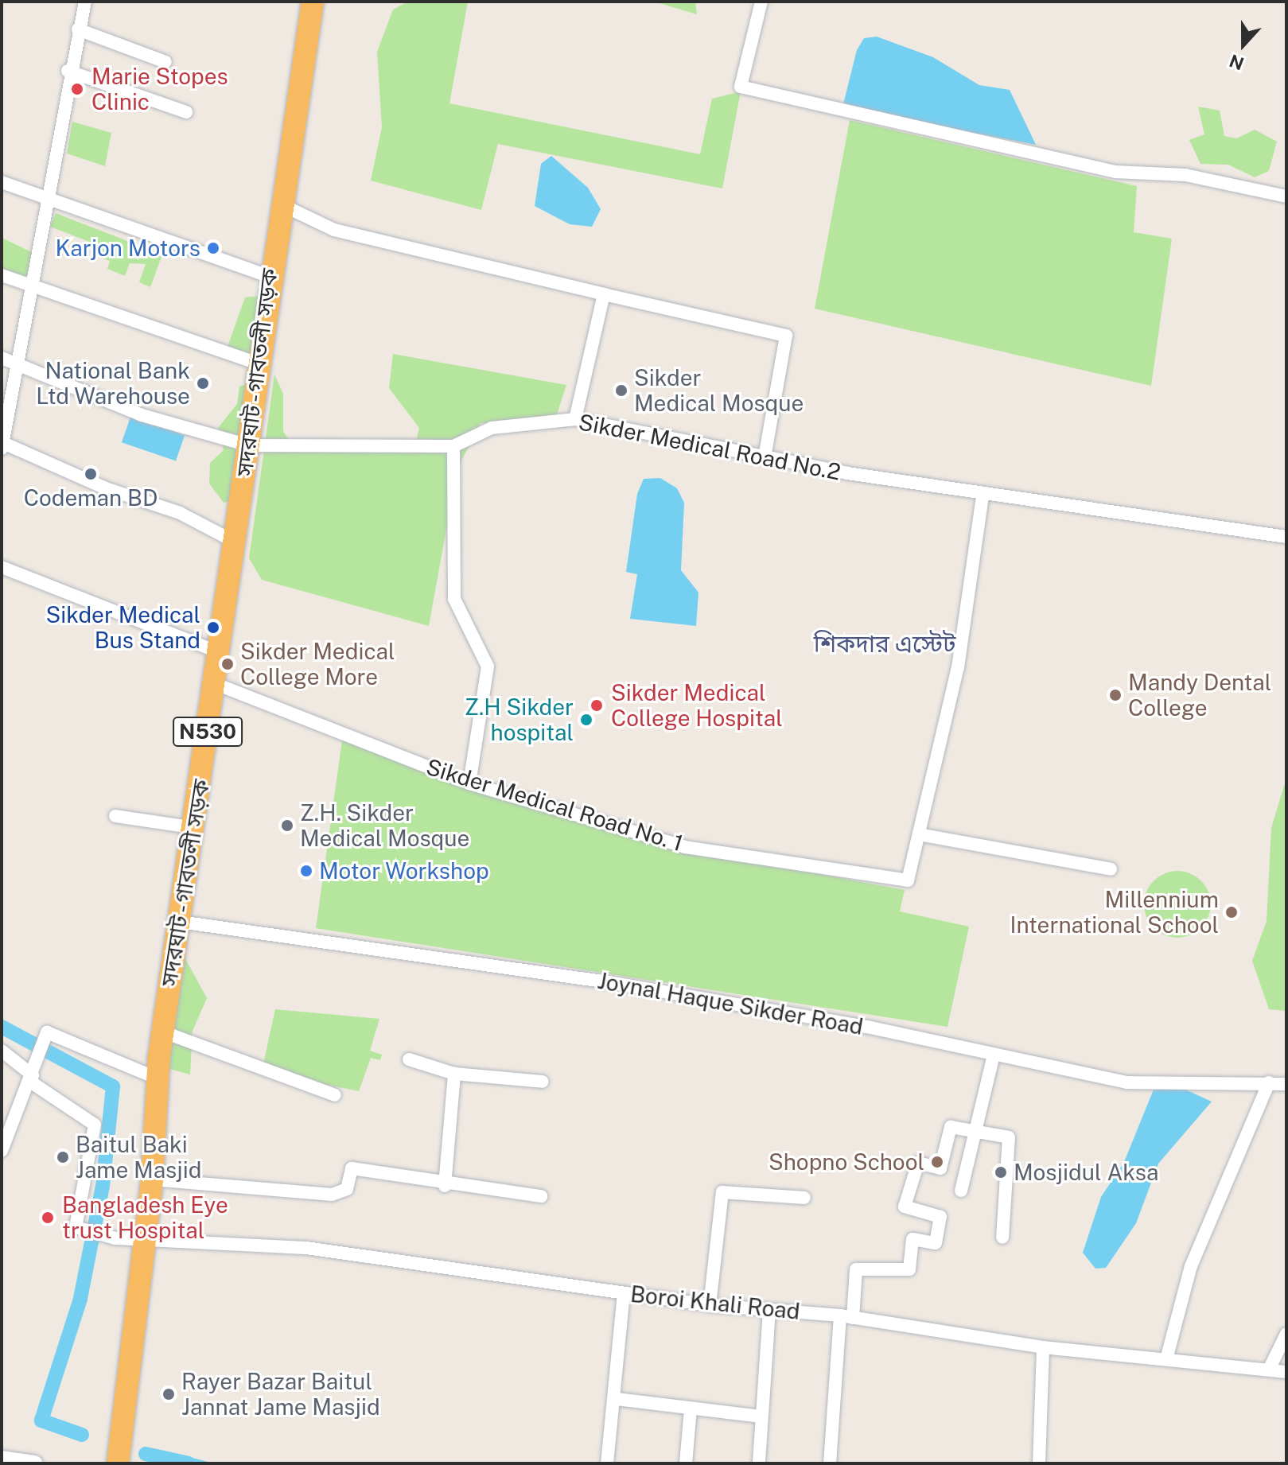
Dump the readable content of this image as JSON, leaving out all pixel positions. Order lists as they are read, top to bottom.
{
  "streets": {
    "highway": ["সদরঘাট - গাবতলী সড়ক", "N530"],
    "street": [
      "Sikder Medical Road No.2",
      "Sikder Medical Road No. 1",
      "Joynal Haque Sikder Road",
      "Boroi Khali Road"
    ]
  },
  "crossings": [
    ["সদরঘাট - গাবতলী সড়ক", "Sikder Medical Road No.2"],
    ["সদরঘাট - গাবতলী সড়ক", "Sikder Medical Road No. 1"],
    ["সদরঘাট - গাবতলী সড়ক", "Joynal Haque Sikder Road"],
    ["সদরঘাট - গাবতলী সড়ক", "Boroi Khali Road"]
  ],
  "districts": ["শিকদার এস্টেট"],
  "places": [
    "Marie Stopes Clinic",
    "Karjon Motors",
    "National Bank Ltd Warehouse",
    "Sikder Medical Mosque",
    "Codeman BD",
    "Sikder Medical Bus Stand",
    "Sikder Medical College More",
    "Mandy Dental College",
    "Sikder Medical College Hospital",
    "Z.H Sikder hospital",
    "Z.H. Sikder Medical Mosque",
    "Motor Workshop",
    "Millennium International School",
    "Baitul Baki Jame Masjid",
    "Shopno School",
    "Mosjidul Aksa",
    "Bangladesh Eye trust Hospital",
    "Rayer Bazar Baitul Jannat Jame Masjid"
  ],
  "north": "bottom"
}
